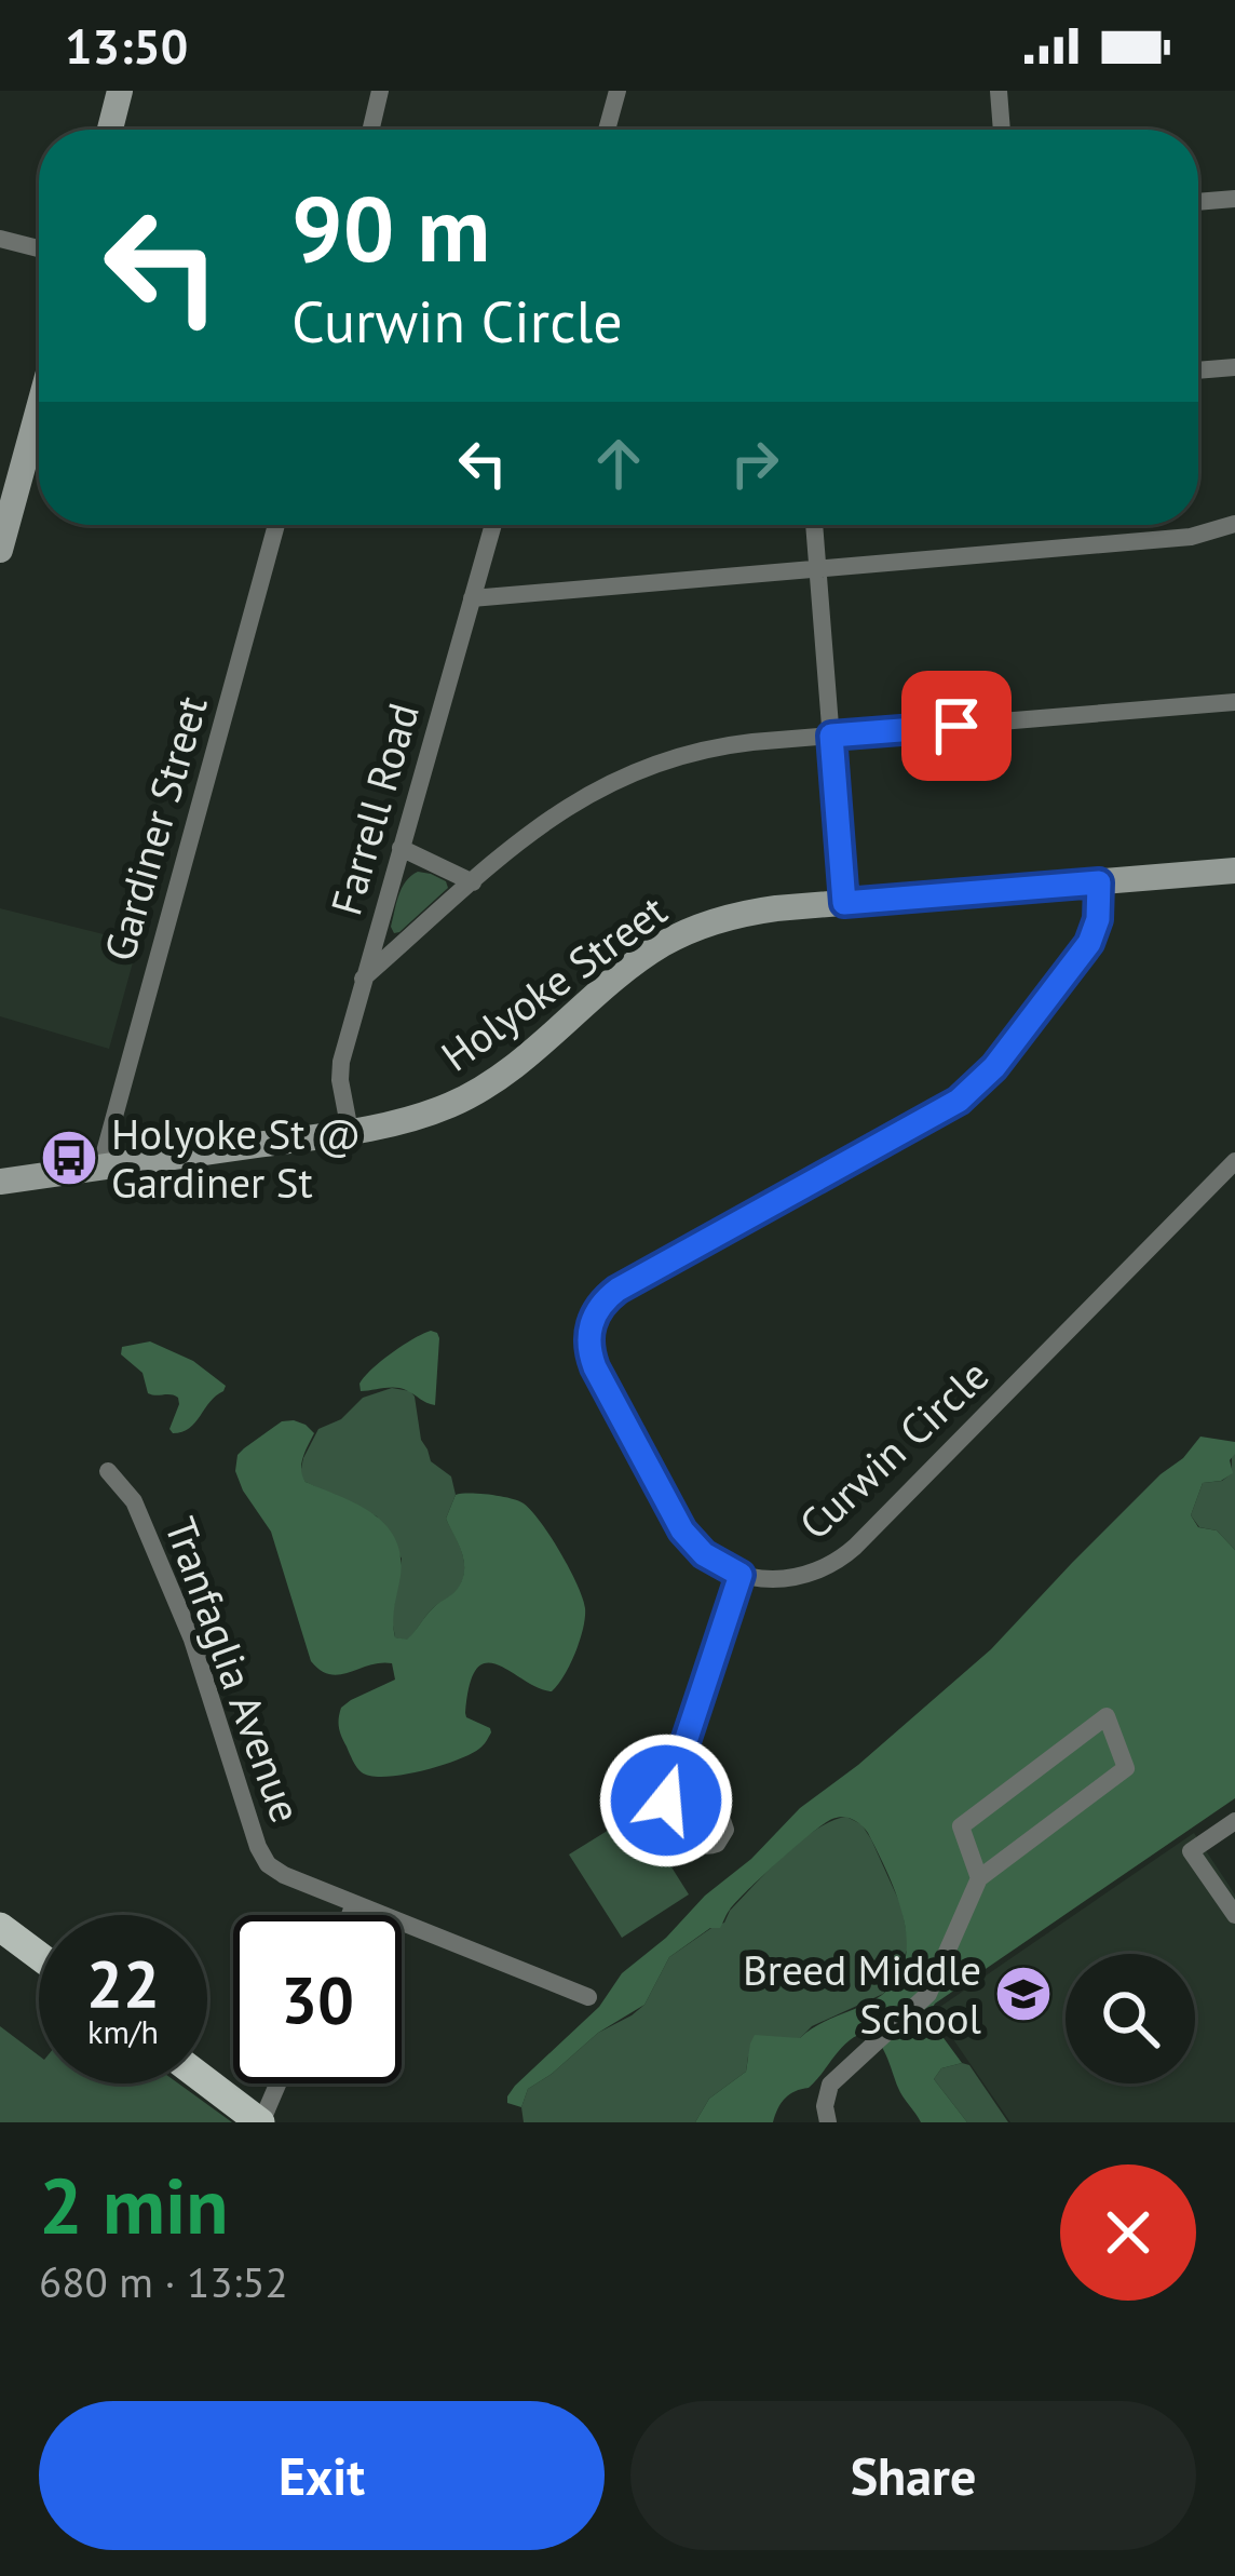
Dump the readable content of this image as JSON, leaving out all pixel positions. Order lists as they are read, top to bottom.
{
  "streets": {
    "main road": ["Holyoke Street"],
    "street": [
      "Farrell Road",
      "Gardiner Street",
      "Curwin Circle",
      "Tranfaglia Avenue"
    ]
  },
  "crossings": [
    ["Farrell Road", "Holyoke Street"],
    ["Gardiner Street", "Holyoke Street"]
  ],
  "places": {
    "bus stop": ["Holyoke St @ Gardiner St"],
    "school or university": ["Breed Middle School"]
  },
  "page": {
    "status": "13:50",
    "turn": ["90 m", "Curwin Circle"],
    "speed": "22 km/h",
    "limit": "30",
    "heading": ["2 min", "680 m · 13:52"],
    "buttons": ["Exit", "Share"]
  }
}
